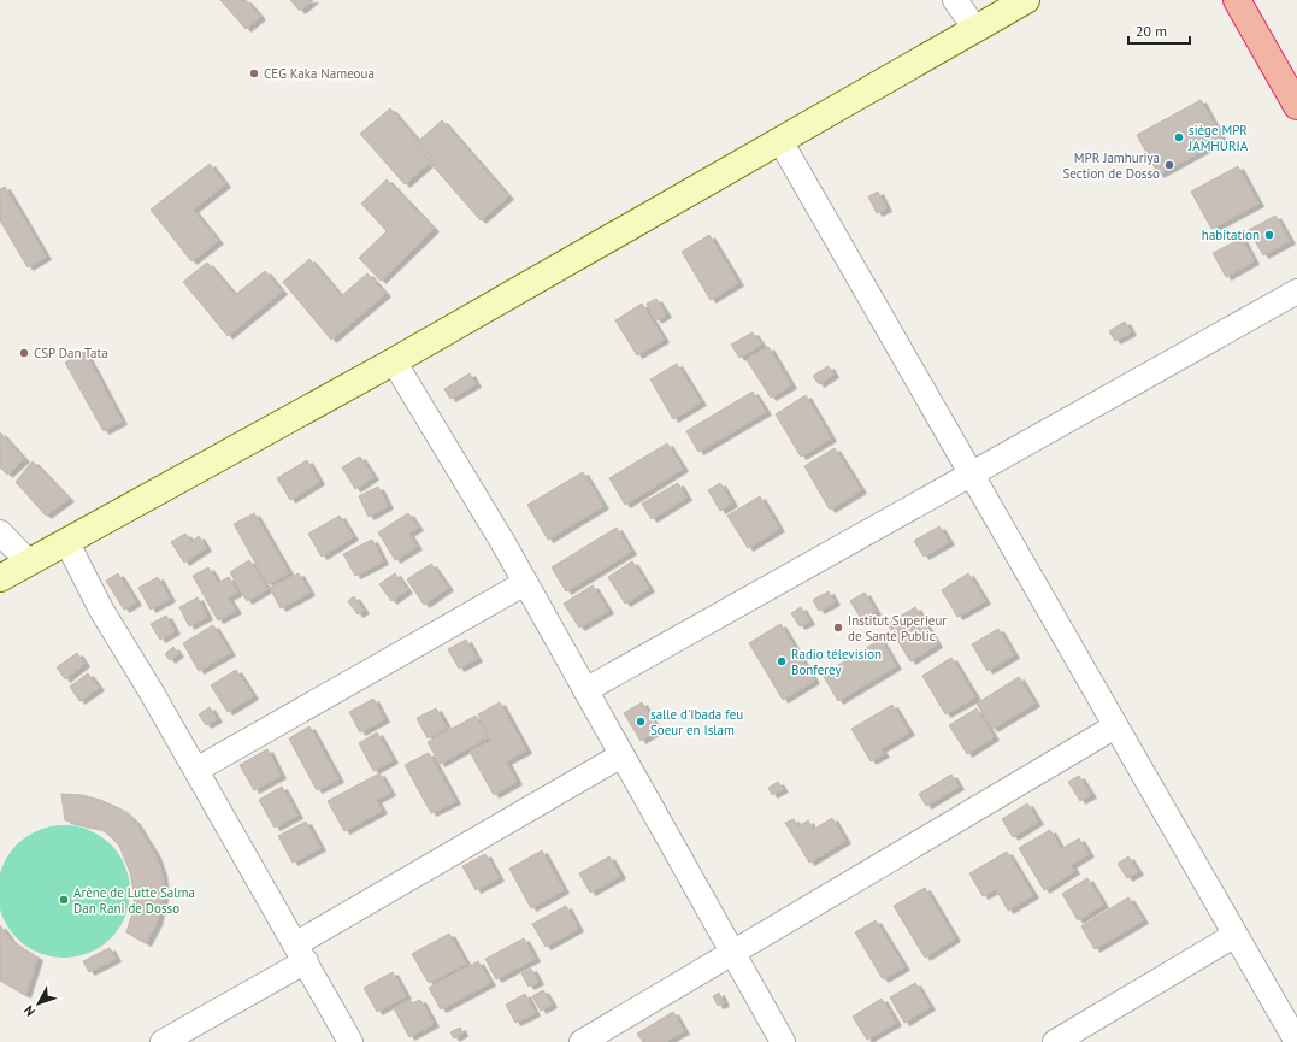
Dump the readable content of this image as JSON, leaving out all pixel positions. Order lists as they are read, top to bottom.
{
  "places": [
    "CEG Kaka Nameoua",
    "siège MPR JAMHURIA",
    "MPR Jamhuriya Section de Dosso",
    "habitation",
    "CSP Dan Tata",
    "Institut Superieur de Santé Public",
    "Radio télevision Bonferey",
    "salle d'Ibada feu Soeur en Islam",
    "Arène de Lutte Salma Dan Rani de Dosso"
  ],
  "scale_bar": "20 m",
  "north": "bottom left"
}
